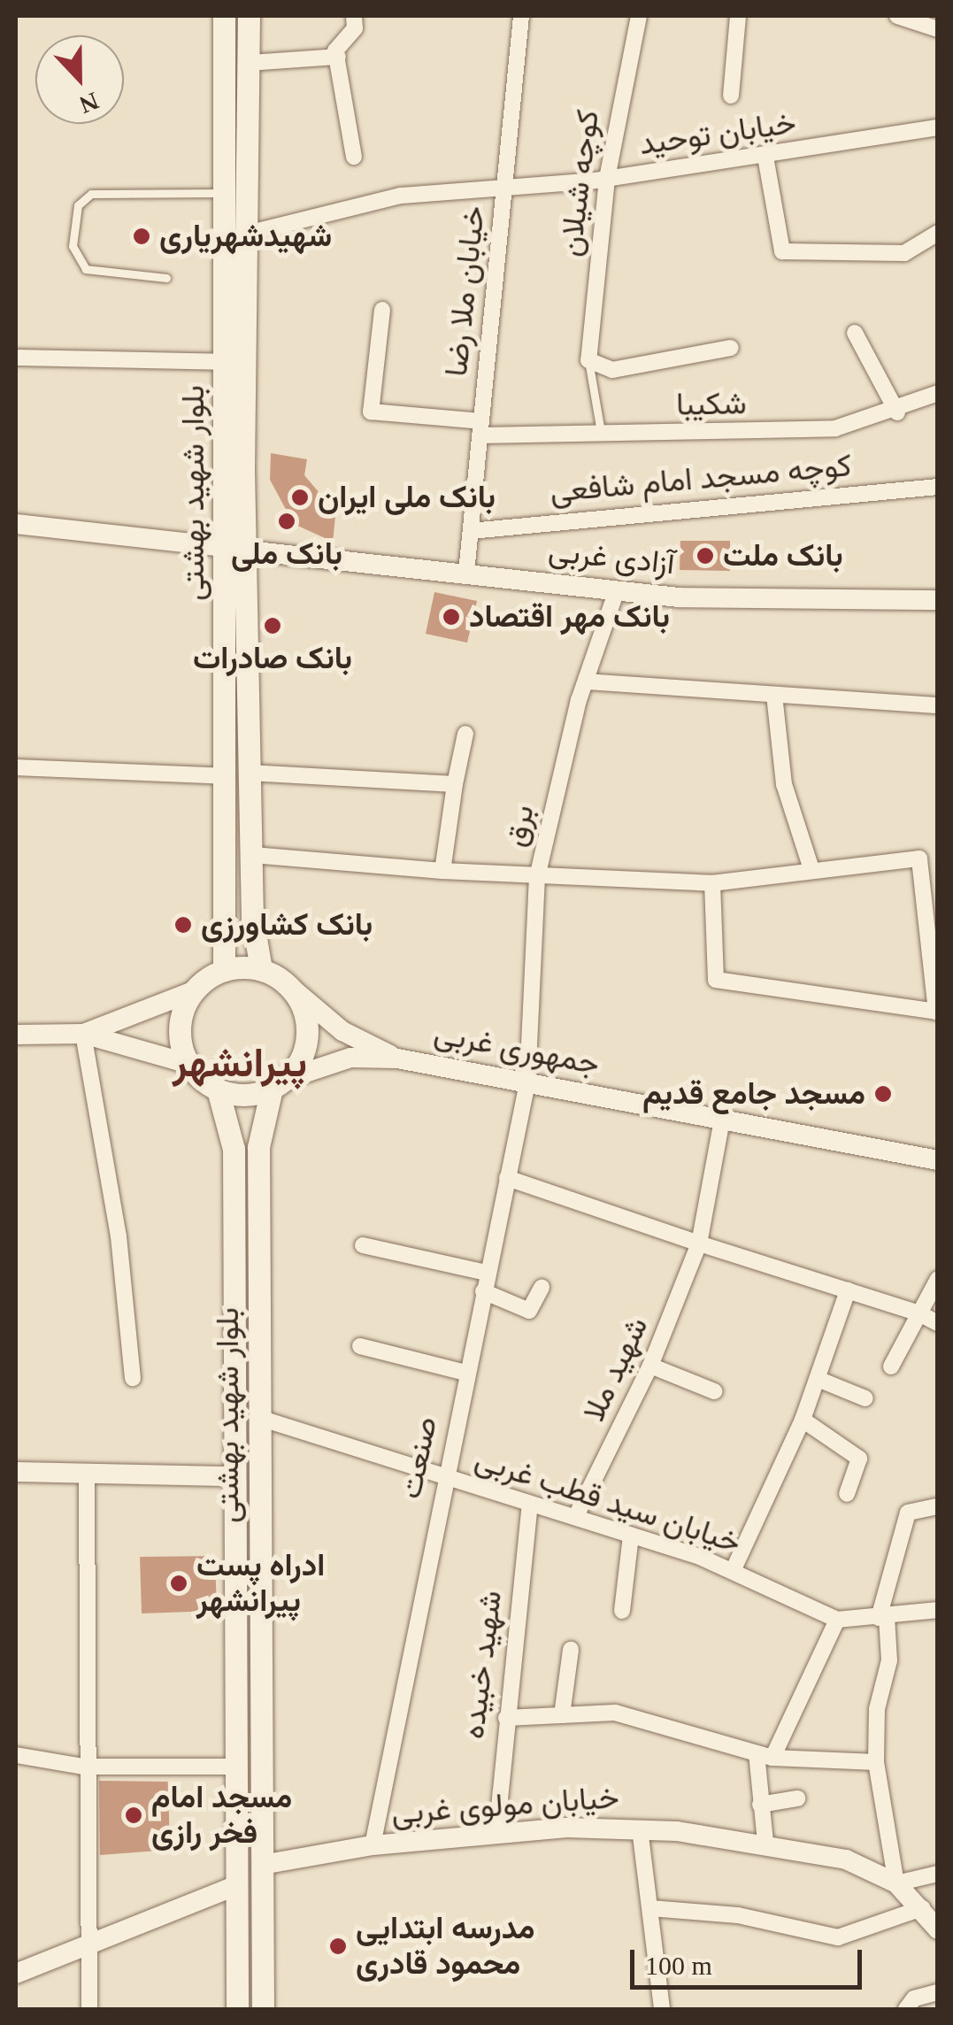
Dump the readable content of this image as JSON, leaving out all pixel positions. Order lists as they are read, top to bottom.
{
  "streets": {
    "main road": ["بلوار شهید بهشتی"],
    "street": [
      "خیابان توحید",
      "کوچه شیلان",
      "خیابان ملا رضا",
      "شکیبا",
      "کوچه مسجد امام شافعی",
      "آزادی غربی",
      "برق",
      "جمهوری غربی",
      "شهید ملا",
      "صنعت",
      "خیابان سید قطب غربی",
      "شهید خبیده",
      "خیابان مولوی غربی"
    ]
  },
  "crossings": [
    ["خیابان توحید", "کوچه شیلان"],
    ["خیابان توحید", "خیابان ملا رضا"],
    ["خیابان توحید", "بلوار شهید بهشتی"],
    ["کوچه شیلان", "شکیبا"],
    ["خیابان ملا رضا", "شکیبا"],
    ["خیابان ملا رضا", "کوچه مسجد امام شافعی"],
    ["خیابان ملا رضا", "آزادی غربی"],
    ["بلوار شهید بهشتی", "آزادی غربی"],
    ["بلوار شهید بهشتی", "خیابان سید قطب غربی"],
    ["بلوار شهید بهشتی", "خیابان مولوی غربی"],
    ["آزادی غربی", "برق"],
    ["برق", "جمهوری غربی"],
    ["برق", "صنعت"],
    ["جمهوری غربی", "شهید ملا"],
    ["جمهوری غربی", "صنعت"],
    ["شهید ملا", "خیابان سید قطب غربی"],
    ["صنعت", "خیابان سید قطب غربی"],
    ["صنعت", "خیابان مولوی غربی"],
    ["خیابان سید قطب غربی", "شهید خبیده"],
    ["شهید خبیده", "خیابان مولوی غربی"]
  ],
  "districts": ["پیرانشهر"],
  "places": [
    "شهیدشهریاری",
    "بانک ملی ایران",
    "بانک ملی",
    "بانک ملت",
    "بانک مهر اقتصاد",
    "بانک صادرات",
    "بانک کشاورزی",
    "مسجد جامع قدیم",
    "ادراه پست پیرانشهر",
    "مسجد امام فخر رازی",
    "مدرسه ابتدایى محمود قادرى"
  ],
  "scale_bar": "100 m",
  "north": "bottom"
}
